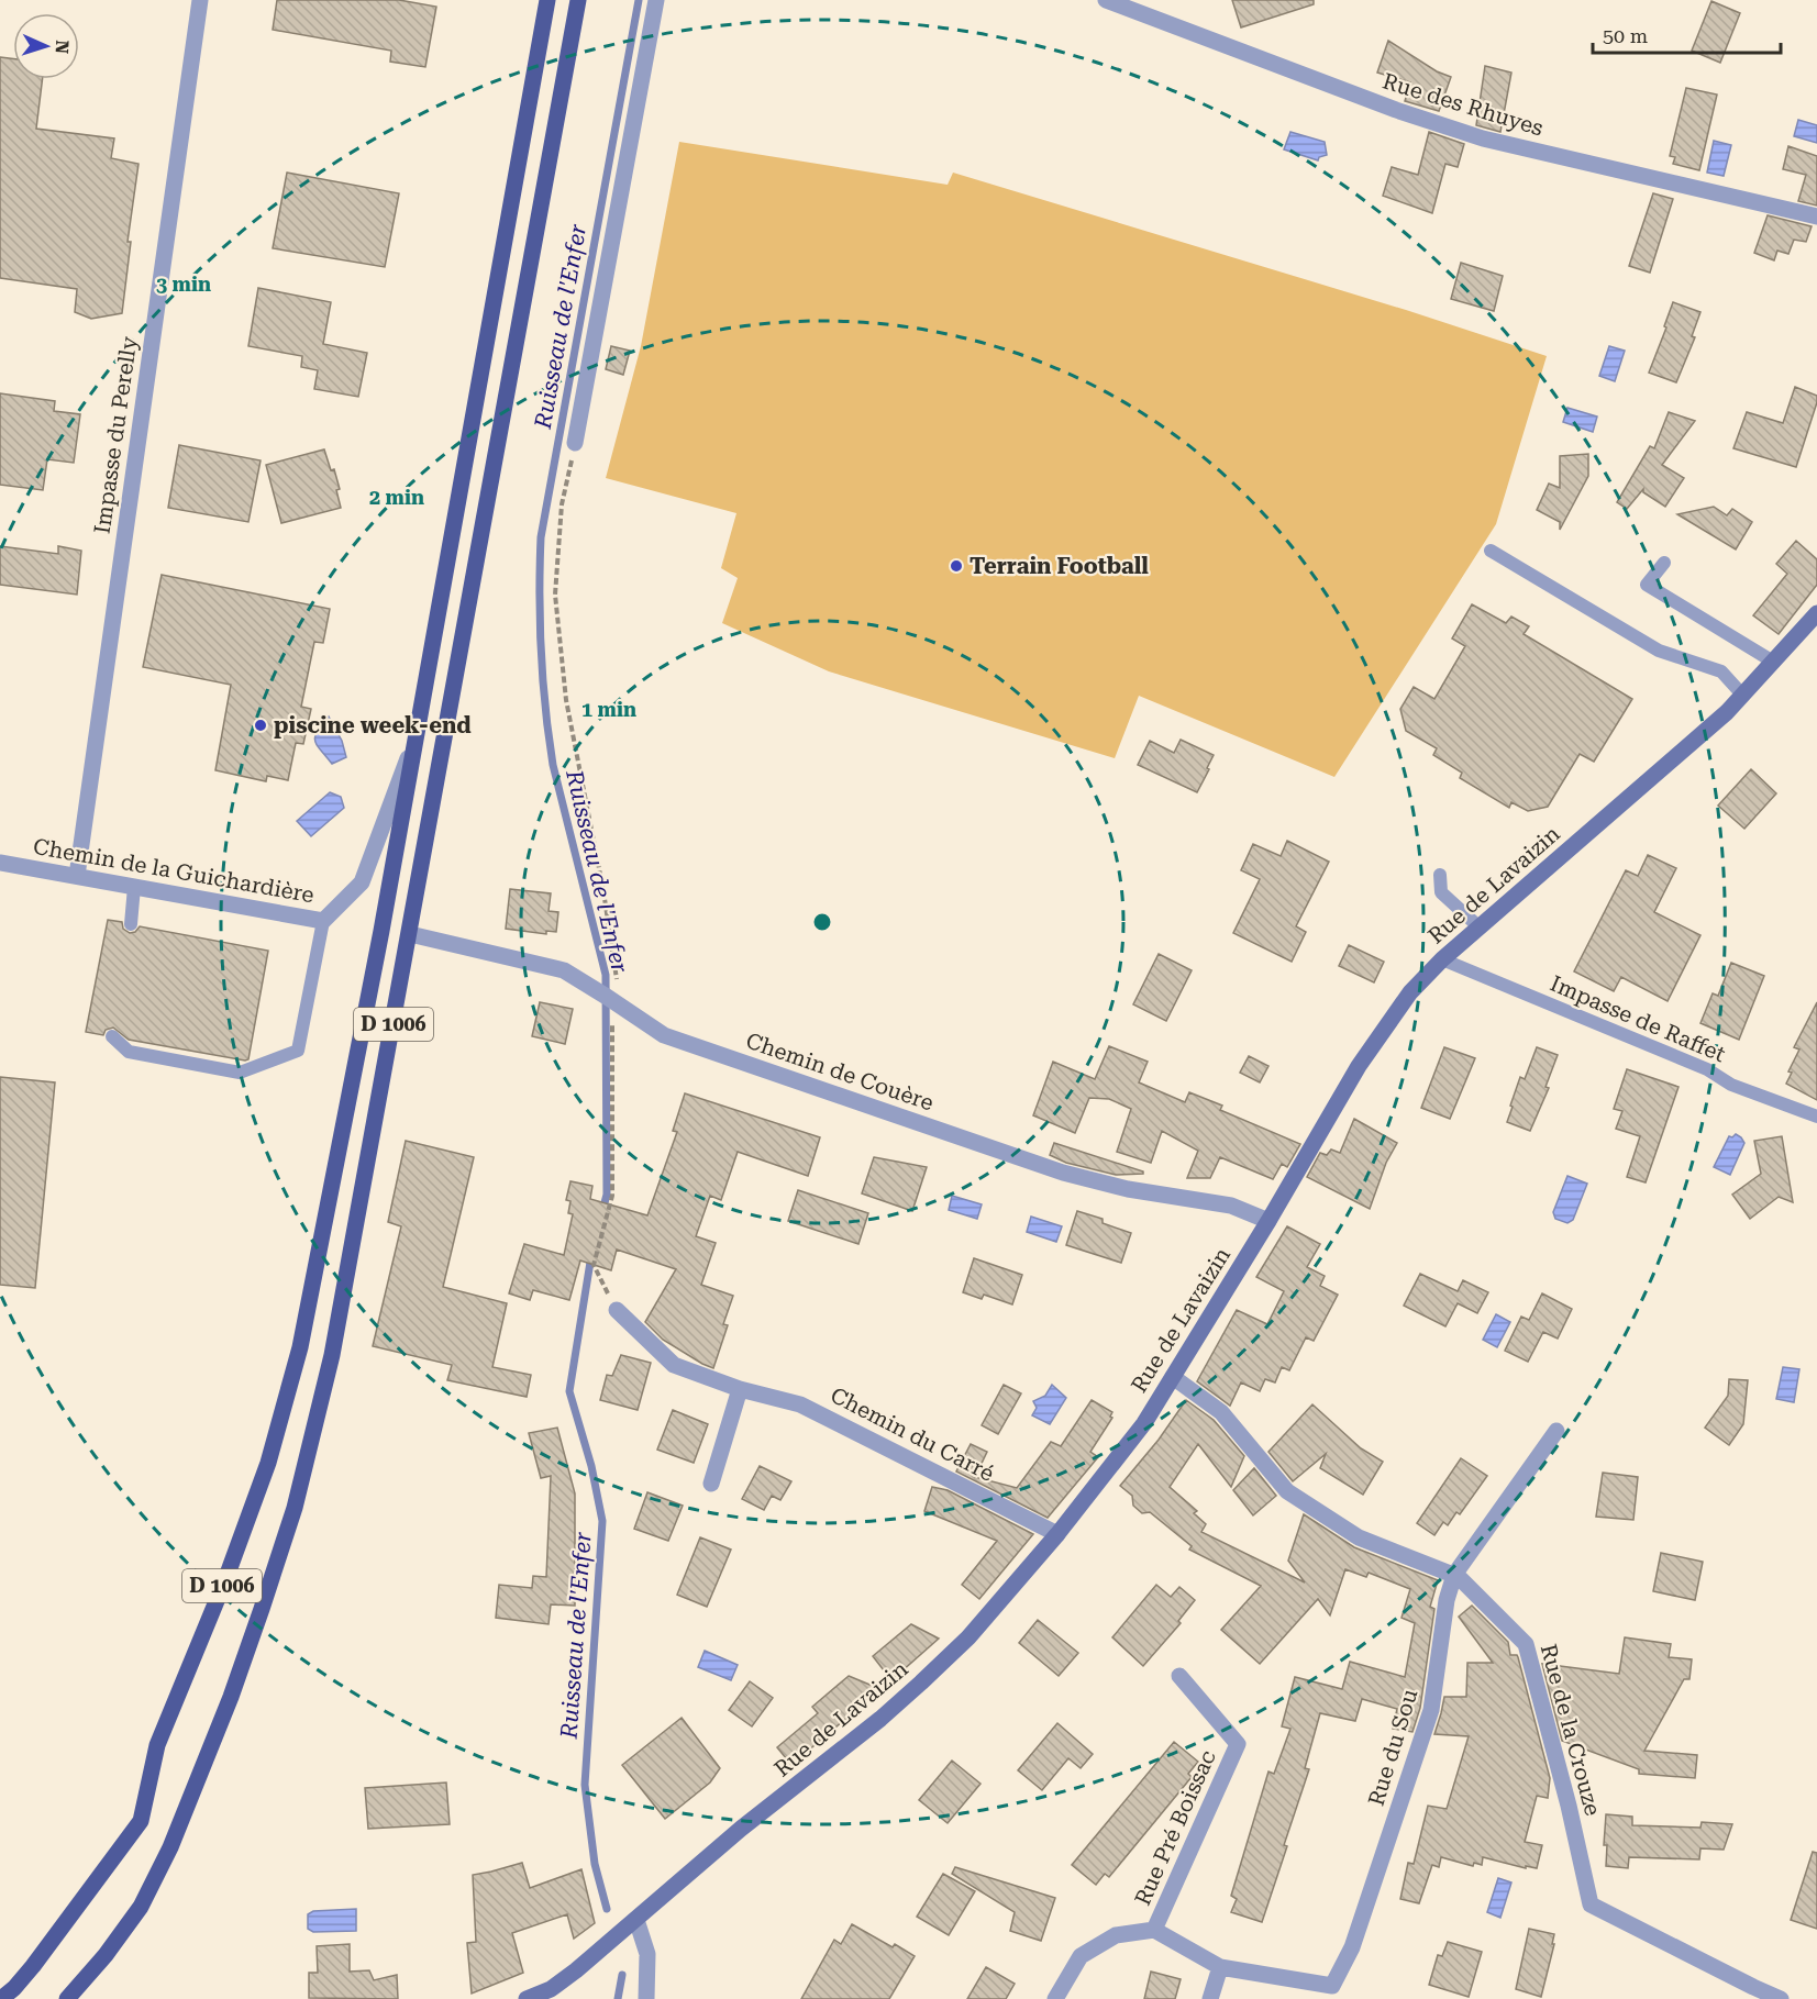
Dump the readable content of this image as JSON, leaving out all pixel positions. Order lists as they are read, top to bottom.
{
  "streets": {
    "main road": ["Rue de Lavaizin", "D 1006"],
    "street": [
      "Rue des Rhuyes",
      "Impasse du Perelly",
      "Chemin de la Guichardière",
      "Chemin de Couère",
      "Chemin du Carré",
      "Rue de la Crouze",
      "Rue du Sou",
      "Rue Pré Boissac"
    ],
    "lane": ["Impasse de Raffet"]
  },
  "crossings": [
    ["Impasse du Perelly", "Chemin de la Guichardière"],
    ["Chemin de la Guichardière", "D 1006"],
    ["Rue de Lavaizin", "Impasse de Raffet"],
    ["Rue de Lavaizin", "Chemin de Couère"],
    ["Rue de Lavaizin", "Chemin du Carré"],
    ["Rue de Lavaizin", "Rue de la Crouze"],
    ["D 1006", "Chemin de Couère"],
    ["Rue de la Crouze", "Rue du Sou"],
    ["Rue du Sou", "Rue Pré Boissac"]
  ],
  "water": ["Ruisseau de l'Enfer"],
  "places": ["Terrain Football", "piscine week-end"],
  "scale_bar": "50 m",
  "north": "right",
  "rings": ["3 min", "2 min", "1 min"]
}
